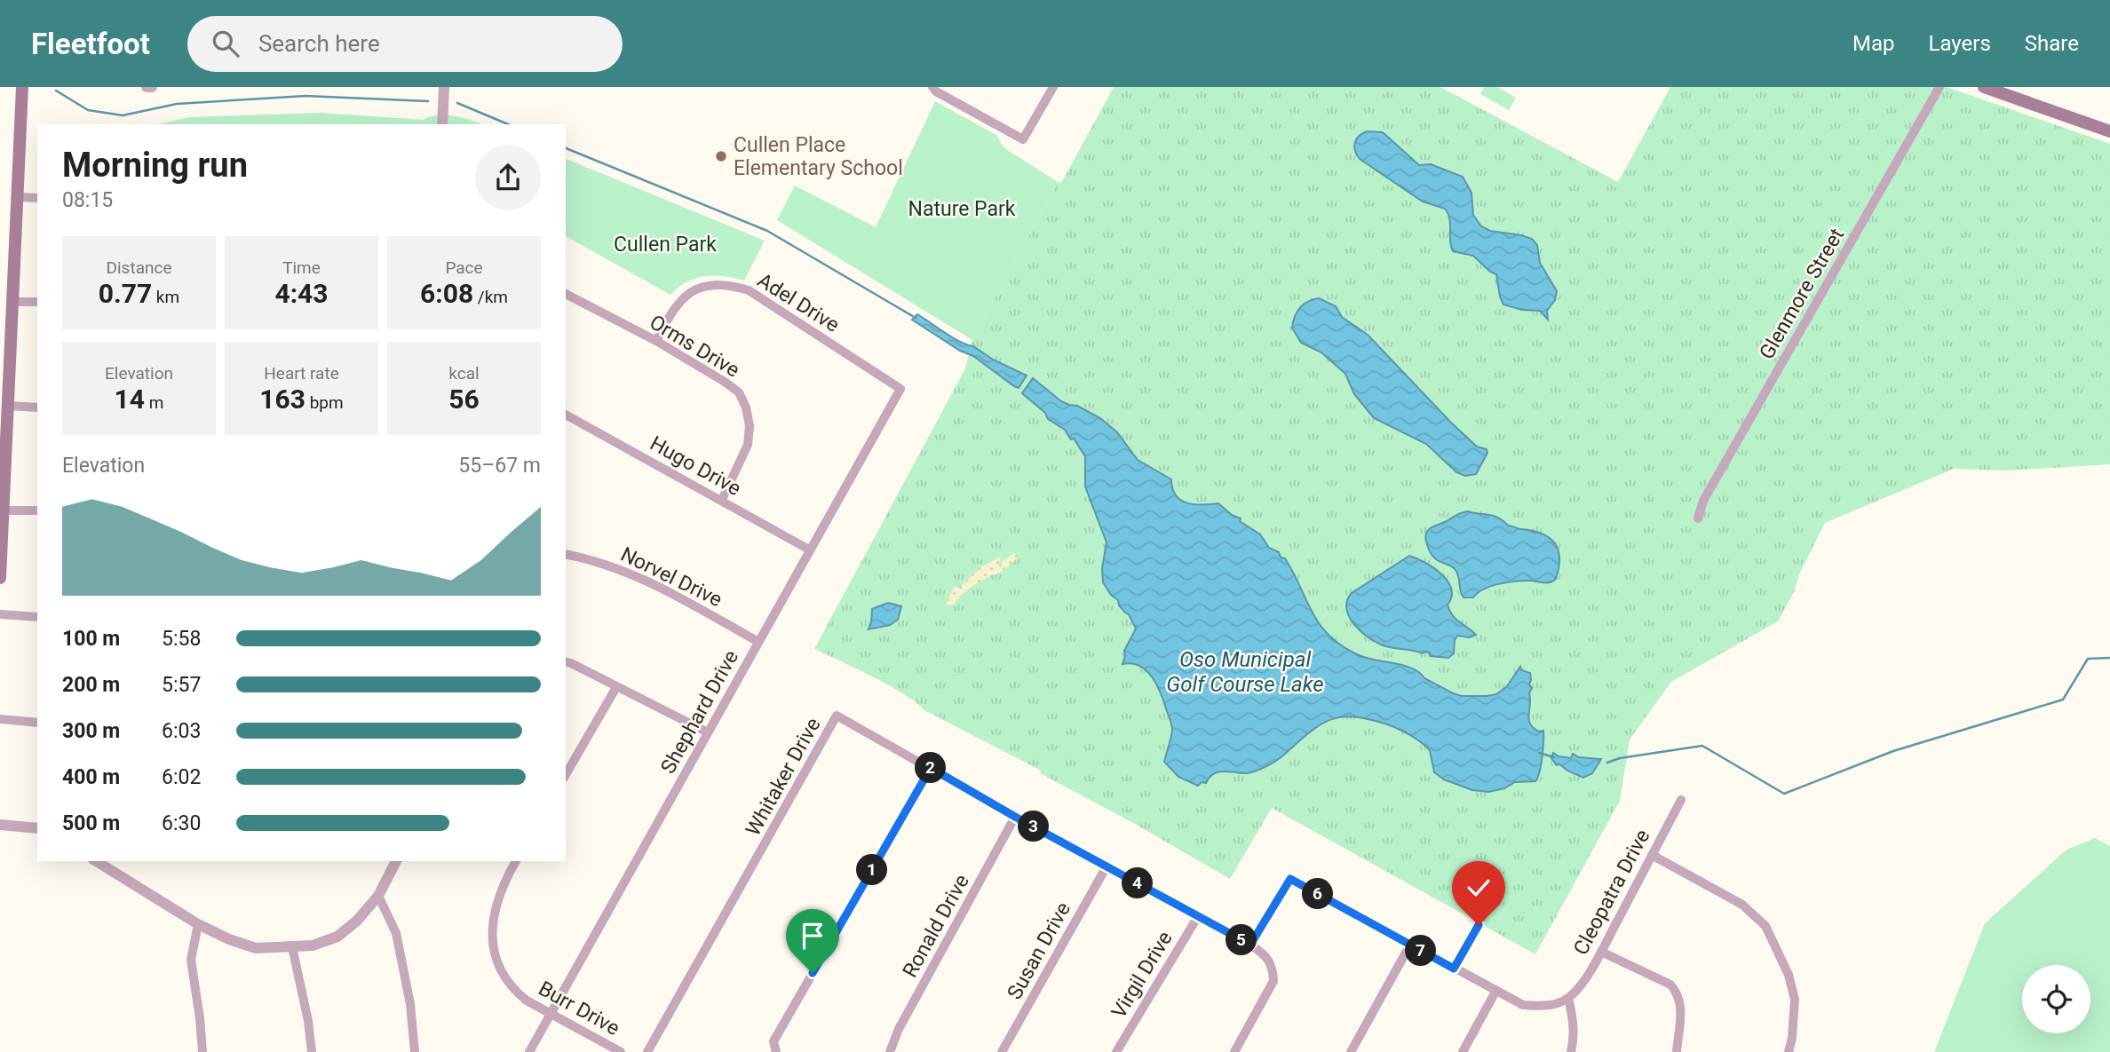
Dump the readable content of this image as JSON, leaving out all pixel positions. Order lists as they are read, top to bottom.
{
  "streets": {
    "street": [
      "Glenmore Street",
      "Adel Drive",
      "Orms Drive",
      "Hugo Drive",
      "Norvel Drive",
      "Shephard Drive",
      "Whitaker Drive",
      "Cleopatra Drive",
      "Ronald Drive",
      "Susan Drive",
      "Virgil Drive",
      "Burr Drive"
    ]
  },
  "crossings": [
    ["Adel Drive", "Orms Drive"],
    ["Adel Drive", "Shephard Drive"],
    ["Orms Drive", "Hugo Drive"],
    ["Hugo Drive", "Shephard Drive"],
    ["Norvel Drive", "Shephard Drive"],
    ["Shephard Drive", "Burr Drive"],
    ["Whitaker Drive", "Ronald Drive"],
    ["Whitaker Drive", "Susan Drive"],
    ["Whitaker Drive", "Virgil Drive"]
  ],
  "water": ["Oso Municipal Golf Course Lake"],
  "parks": ["Nature Park", "Cullen Park"],
  "places": ["Cullen Place Elementary School"],
  "page": {
    "header": "Fleetfoot",
    "search": "Search here",
    "nav": ["Map", "Layers", "Share"],
    "heading": ["Morning run", "08:15"],
    "stats": [
      ["Distance", "0.77 km"],
      ["Time", "4:43"],
      ["Pace", "6:08 /km"],
      ["Elevation", "14 m"],
      ["Heart rate", "163 bpm"],
      ["kcal", "56"]
    ],
    "chart": ["Elevation", "55–67 m"],
    "list": [
      {
        "name": "100 m",
        "note": "5:58"
      },
      {
        "name": "200 m",
        "note": "5:57"
      },
      {
        "name": "300 m",
        "note": "6:03"
      },
      {
        "name": "400 m",
        "note": "6:02"
      },
      {
        "name": "500 m",
        "note": "6:30"
      }
    ],
    "pins": [
      "2",
      "3",
      "1",
      "4",
      "6",
      "5",
      "7"
    ]
  }
}
